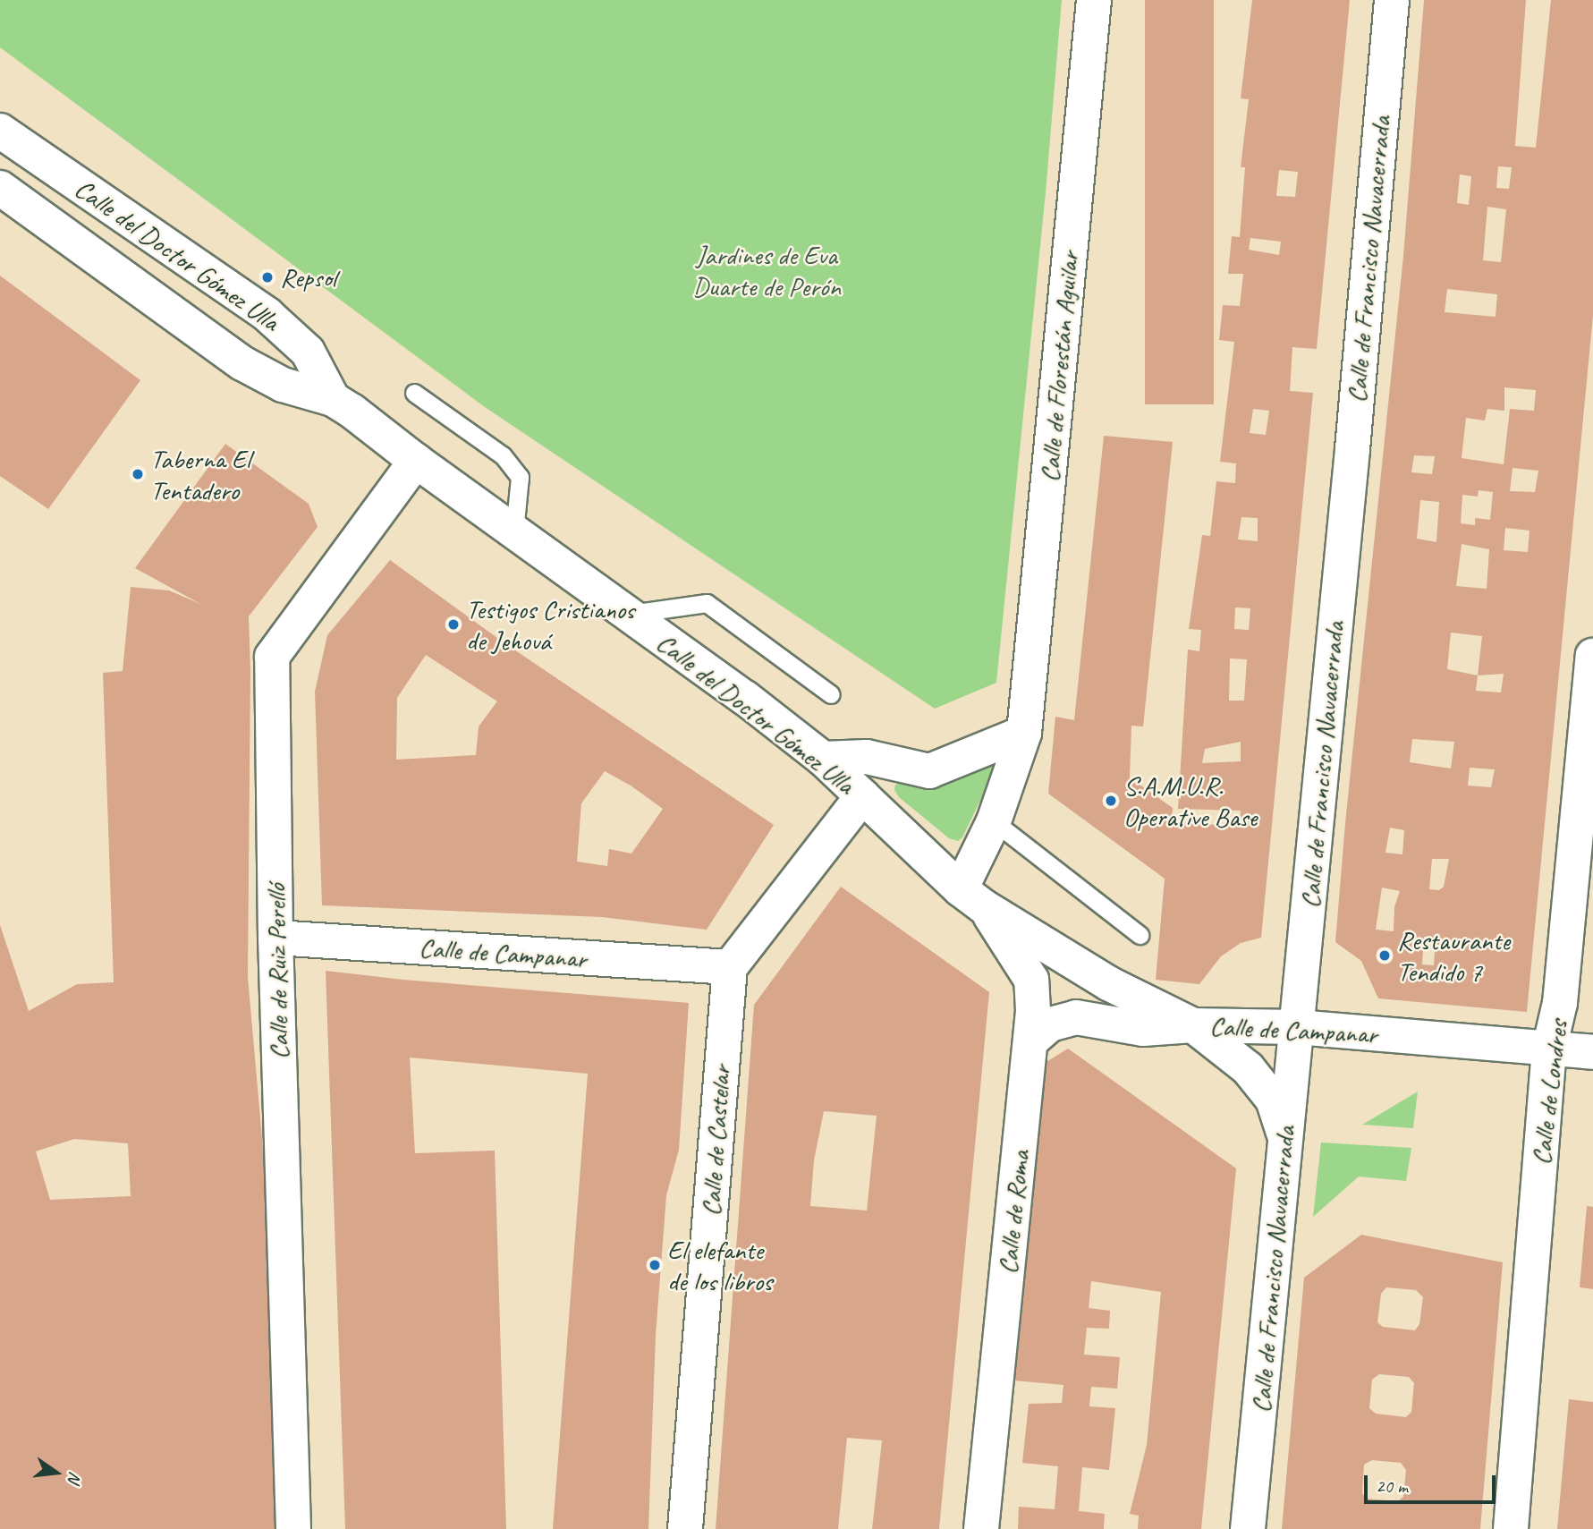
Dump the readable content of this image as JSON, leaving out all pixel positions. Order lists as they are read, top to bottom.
{
  "streets": {
    "street": [
      "Calle del Doctor Gómez Ulla",
      "Calle de Francisco Navacerrada",
      "Calle de Florestán Aguilar",
      "Calle de Campanar",
      "Calle de Ruiz Perelló",
      "Calle de Londres",
      "Calle de Castelar",
      "Calle de Roma"
    ]
  },
  "crossings": [
    ["Calle del Doctor Gómez Ulla", "Calle de Florestán Aguilar"],
    ["Calle del Doctor Gómez Ulla", "Calle de Campanar"],
    ["Calle del Doctor Gómez Ulla", "Calle de Ruiz Perelló"],
    ["Calle del Doctor Gómez Ulla", "Calle de Roma"],
    ["Calle de Francisco Navacerrada", "Calle de Campanar"],
    ["Calle de Florestán Aguilar", "Calle de Campanar"],
    ["Calle de Florestán Aguilar", "Calle de Roma"],
    ["Calle de Campanar", "Calle de Ruiz Perelló"],
    ["Calle de Campanar", "Calle de Londres"],
    ["Calle de Campanar", "Calle de Castelar"],
    ["Calle de Campanar", "Calle de Roma"]
  ],
  "parks": ["Jardines de Eva Duarte de Perón"],
  "places": [
    "Repsol",
    "Taberna El Tentadero",
    "Testigos Cristianos de Jehová",
    "S.A.M.U.R. Operative Base",
    "Restaurante Tendido 7",
    "El elefante de los libros"
  ],
  "scale_bar": "20 m",
  "north": "right"
}
